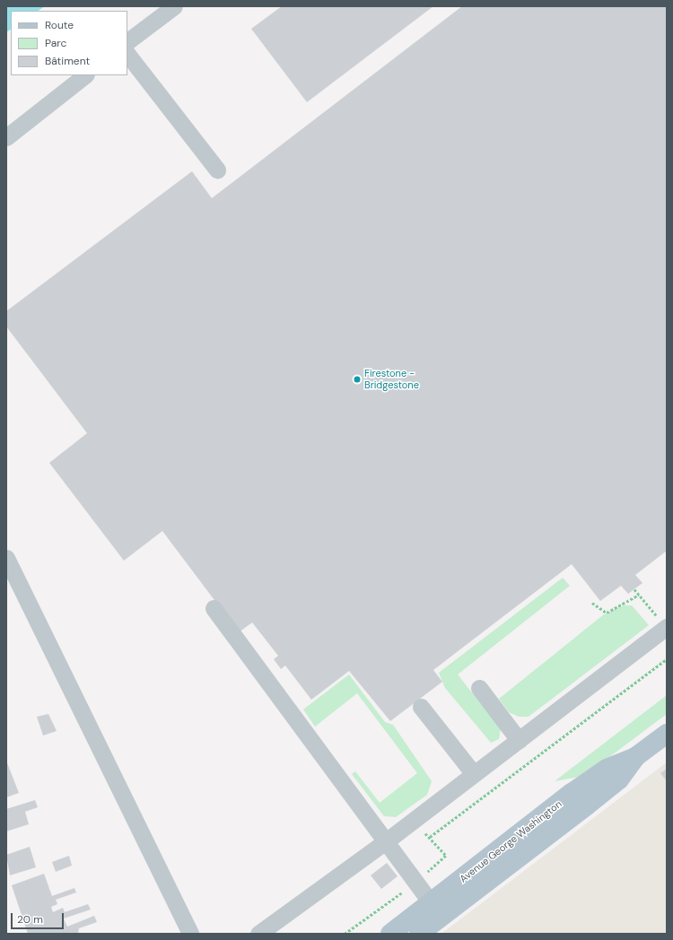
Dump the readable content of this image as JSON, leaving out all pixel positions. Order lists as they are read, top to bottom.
{
  "streets": {
    "main road": ["Avenue George Washington"]
  },
  "places": ["Firestone - Bridgestone"],
  "legend": ["Route", "Parc", "Bâtiment"],
  "scale_bar": "20 m"
}
